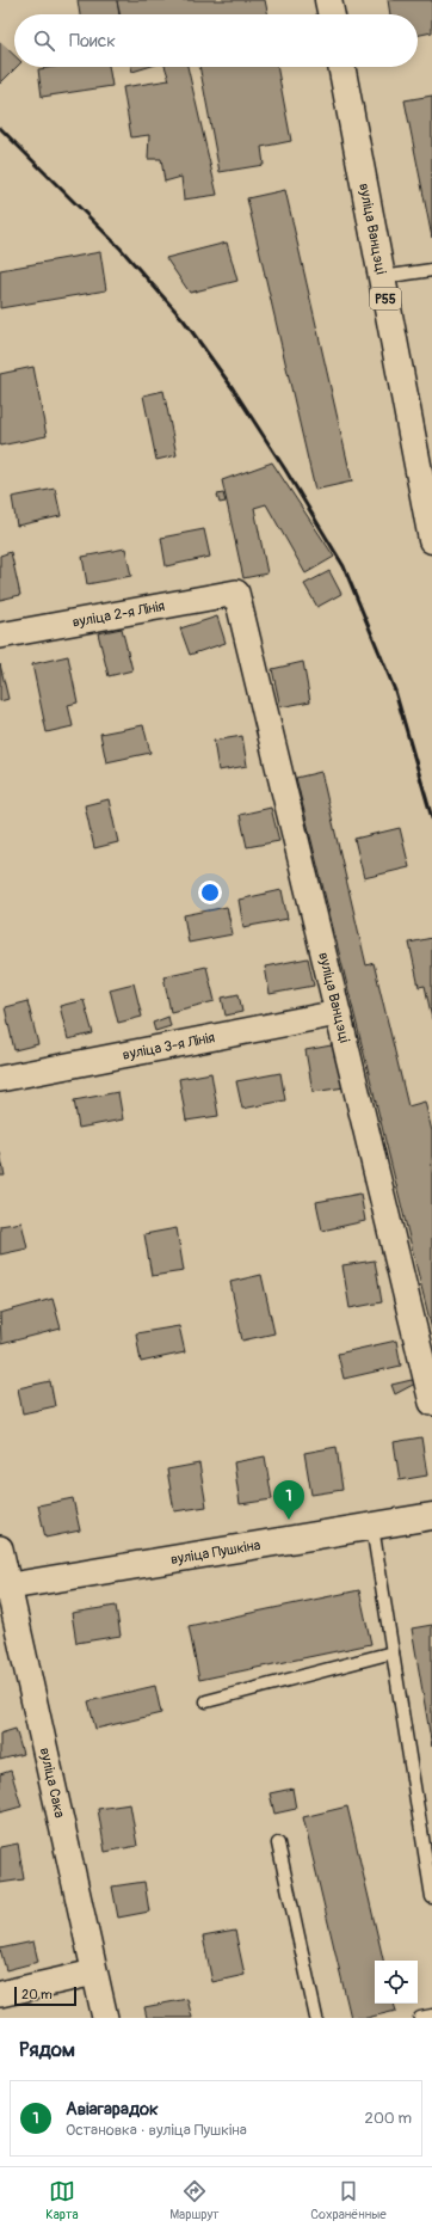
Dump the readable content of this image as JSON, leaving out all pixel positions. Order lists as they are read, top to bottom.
{
  "streets": {
    "main road": ["вуліца Ванцэці", "Р55", "вуліца Пушкіна"],
    "street": ["вуліца 2-я Лінія", "вуліца 3-я Лінія", "вуліца Сака"]
  },
  "crossings": [
    ["вуліца Ванцэці", "вуліца 2-я Лінія"],
    ["вуліца Ванцэці", "вуліца 3-я Лінія"],
    ["вуліца Пушкіна", "вуліца Сака"]
  ],
  "scale_bar": "20 m",
  "page": {
    "search": "Поиск",
    "pins": "1",
    "scale": "20 m",
    "heading": "Рядом",
    "list": [
      {
        "mark": "1",
        "name": "Авіагарадок",
        "note": "Остановка · вуліца Пушкіна",
        "value": "200 m"
      }
    ],
    "nav": ["Карта", "Маршрут", "Сохранённые"]
  }
}
